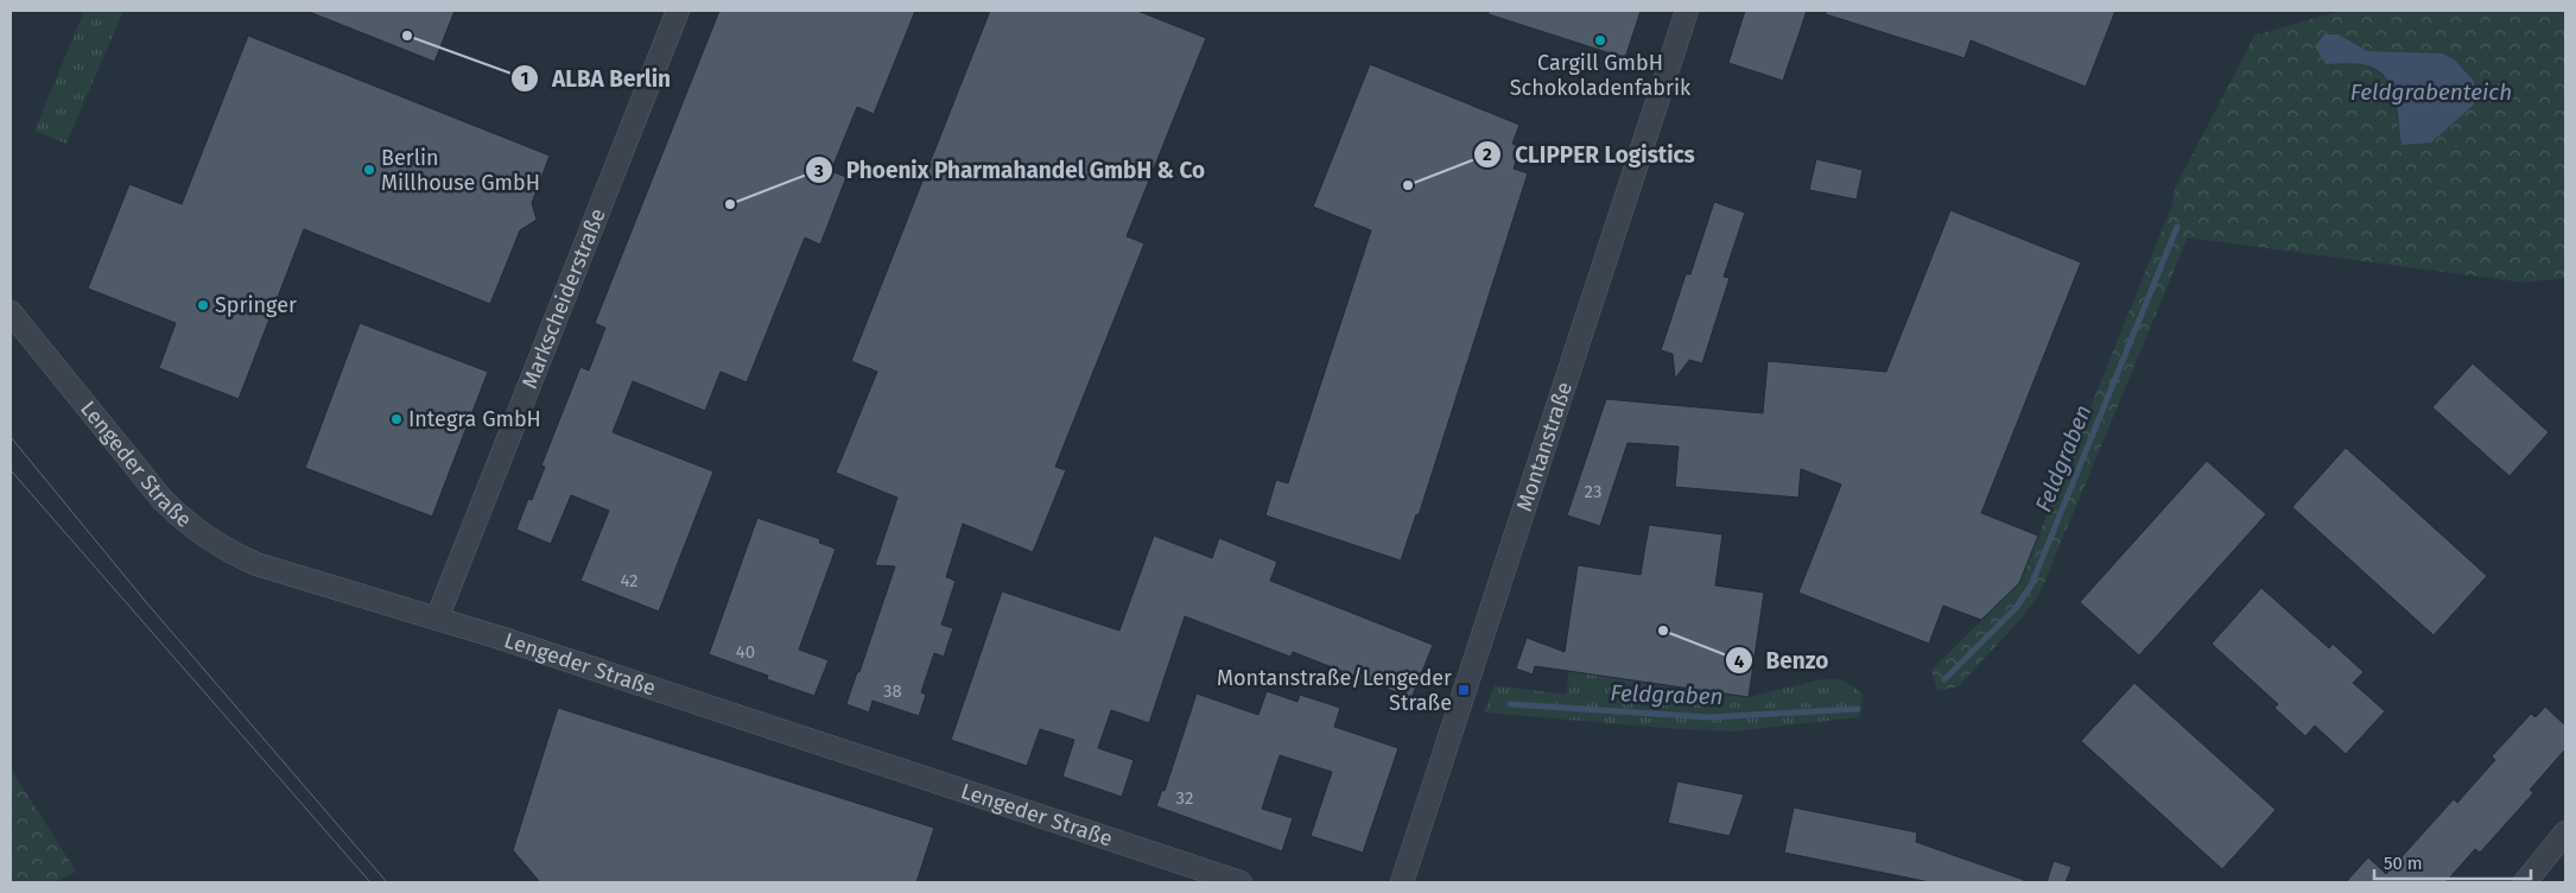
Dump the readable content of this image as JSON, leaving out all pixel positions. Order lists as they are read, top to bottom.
{
  "streets": {
    "street": ["Markscheiderstraße", "Montanstraße", "Lengeder Straße"]
  },
  "crossings": [
    ["Markscheiderstraße", "Lengeder Straße"]
  ],
  "water": ["Feldgrabenteich", "Feldgraben"],
  "places": {
    "other": [
      "ALBA Berlin",
      "Cargill GmbH Schokoladenfabrik",
      "Berlin Millhouse GmbH",
      "CLIPPER Logistics",
      "Phoenix Pharmahandel GmbH & Co",
      "Springer",
      "Integra GmbH",
      "Benzo"
    ],
    "transit": ["Montanstraße/Lengeder Straße"]
  },
  "house_numbers": [
    "23",
    "42",
    "40",
    "38",
    "32"
  ],
  "scale_bar": "50 m"
}
